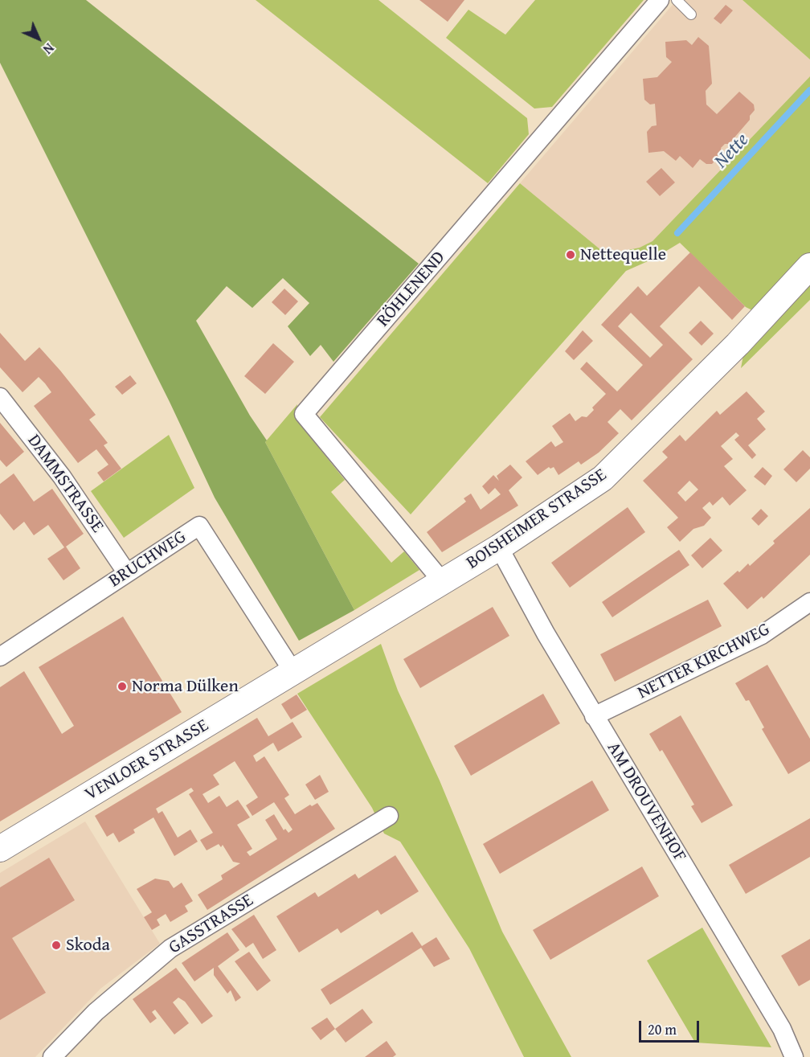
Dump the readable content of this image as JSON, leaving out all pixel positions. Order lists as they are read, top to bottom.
{
  "streets": {
    "main road": ["BOISHEIMER STRASSE", "VENLOER STRASSE"],
    "street": [
      "RÖHLENEND",
      "DAMMSTRASSE",
      "BRUCHWEG",
      "NETTER KIRCHWEG",
      "AM DROUVENHOF",
      "GASSTRASSE"
    ]
  },
  "crossings": [
    ["RÖHLENEND", "BOISHEIMER STRASSE"],
    ["DAMMSTRASSE", "BRUCHWEG"],
    ["BOISHEIMER STRASSE", "BRUCHWEG"],
    ["BOISHEIMER STRASSE", "VENLOER STRASSE"],
    ["BOISHEIMER STRASSE", "AM DROUVENHOF"],
    ["BRUCHWEG", "VENLOER STRASSE"],
    ["NETTER KIRCHWEG", "AM DROUVENHOF"]
  ],
  "water": ["Nette"],
  "places": ["Nettequelle", "Norma Dülken", "Skoda"],
  "scale_bar": "20 m",
  "north": "bottom right"
}
